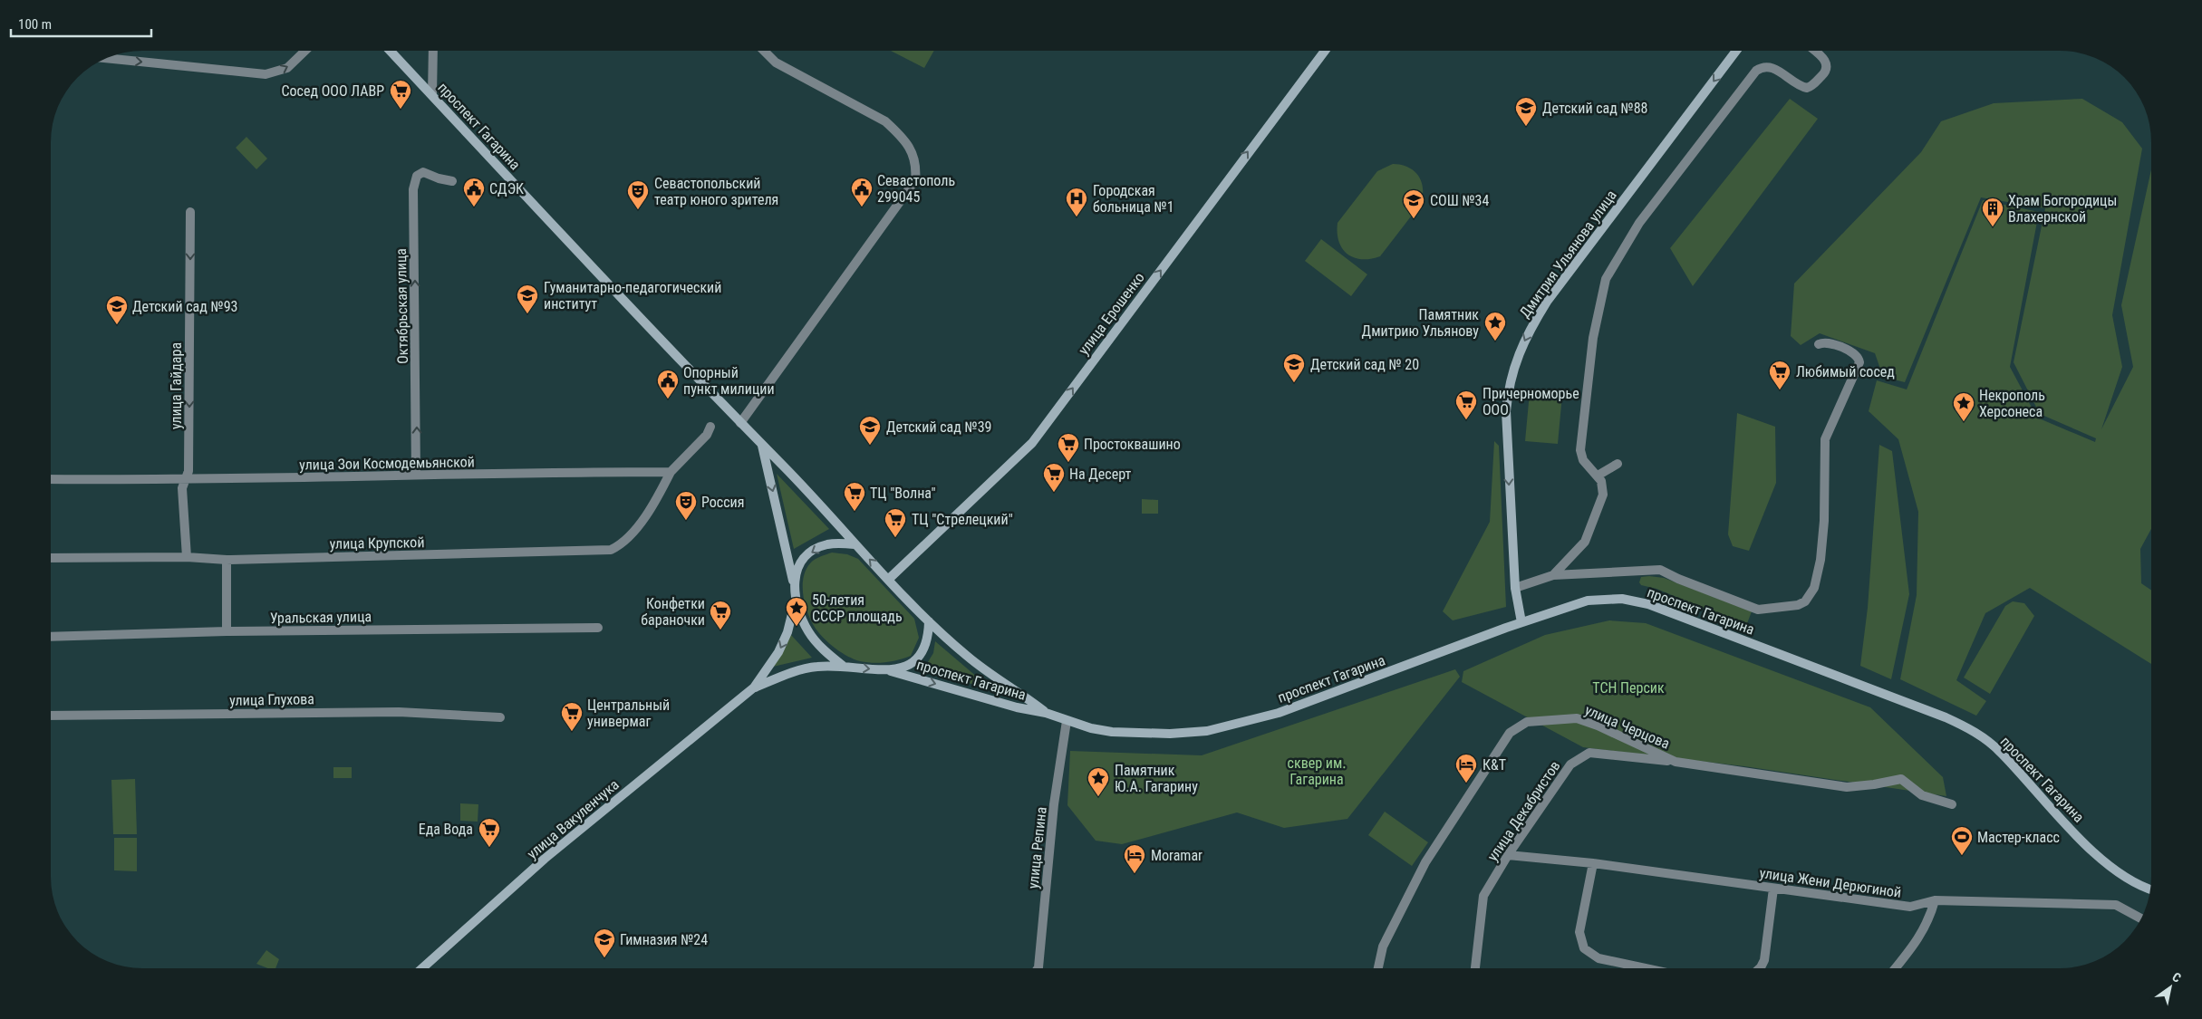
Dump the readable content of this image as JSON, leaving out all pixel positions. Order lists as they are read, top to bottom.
{
  "streets": {
    "main road": [
      "проспект Гагарина",
      "Дмитрия Ульянова улица",
      "улица Ерошенко",
      "улица Вакуленчука"
    ],
    "street": [
      "Октябрьская улица",
      "улица Гайдара",
      "улица Зои Космодемьянской",
      "улица Крупской",
      "Уральская улица",
      "улица Глухова",
      "улица Черцова",
      "улица Декабристов",
      "улица Репина",
      "улица Жени Дерюгиной"
    ]
  },
  "crossings": [
    ["проспект Гагарина", "Дмитрия Ульянова улица"],
    ["проспект Гагарина", "улица Ерошенко"],
    ["проспект Гагарина", "улица Вакуленчука"],
    ["проспект Гагарина", "улица Репина"],
    ["Октябрьская улица", "улица Зои Космодемьянской"],
    ["улица Ерошенко", "улица Вакуленчука"],
    ["улица Гайдара", "улица Зои Космодемьянской"],
    ["улица Гайдара", "улица Крупской"],
    ["улица Зои Космодемьянской", "улица Крупской"],
    ["улица Черцова", "улица Декабристов"],
    ["улица Декабристов", "улица Жени Дерюгиной"]
  ],
  "one_way": [
    "Дмитрия Ульянова улица",
    "Октябрьская улица",
    "улица Ерошенко",
    "улица Гайдара"
  ],
  "parks": ["ТСН Персик", "сквер им. Гагарина"],
  "places": {
    "supermarket": [
      "Сосед ООО ЛАВР",
      "Любимый сосед",
      "Причерноморье ООО",
      "Простоквашино",
      "На Десерт",
      "ТЦ \"Волна\"",
      "ТЦ \"Стрелецкий\"",
      "Конфетки бараночки",
      "Центральный универмаг",
      "Еда Вода"
    ],
    "school or university": [
      "Детский сад №88",
      "СОШ №34",
      "Гуманитарно-педагогический институт",
      "Детский сад №93",
      "Детский сад № 20",
      "Детский сад №39",
      "Гимназия №24"
    ],
    "public building": ["СДЭК", "Севастополь 299045", "Опорный пункт милиции"],
    "theatre": ["Севастопольский театр юного зрителя", "Россия"],
    "hospital": ["Городская больница №1"],
    "building": ["Храм Богородицы Влахернской"],
    "place": [
      "Памятник Дмитрию Ульянову",
      "Некрополь Херсонеса",
      "50-летия СССР площадь",
      "Памятник Ю.А. Гагарину"
    ],
    "hotel": ["К&Т", "Moramar"],
    "sports": ["Мастер-класс"]
  },
  "scale_bar": "100 m",
  "north": "top right"
}
